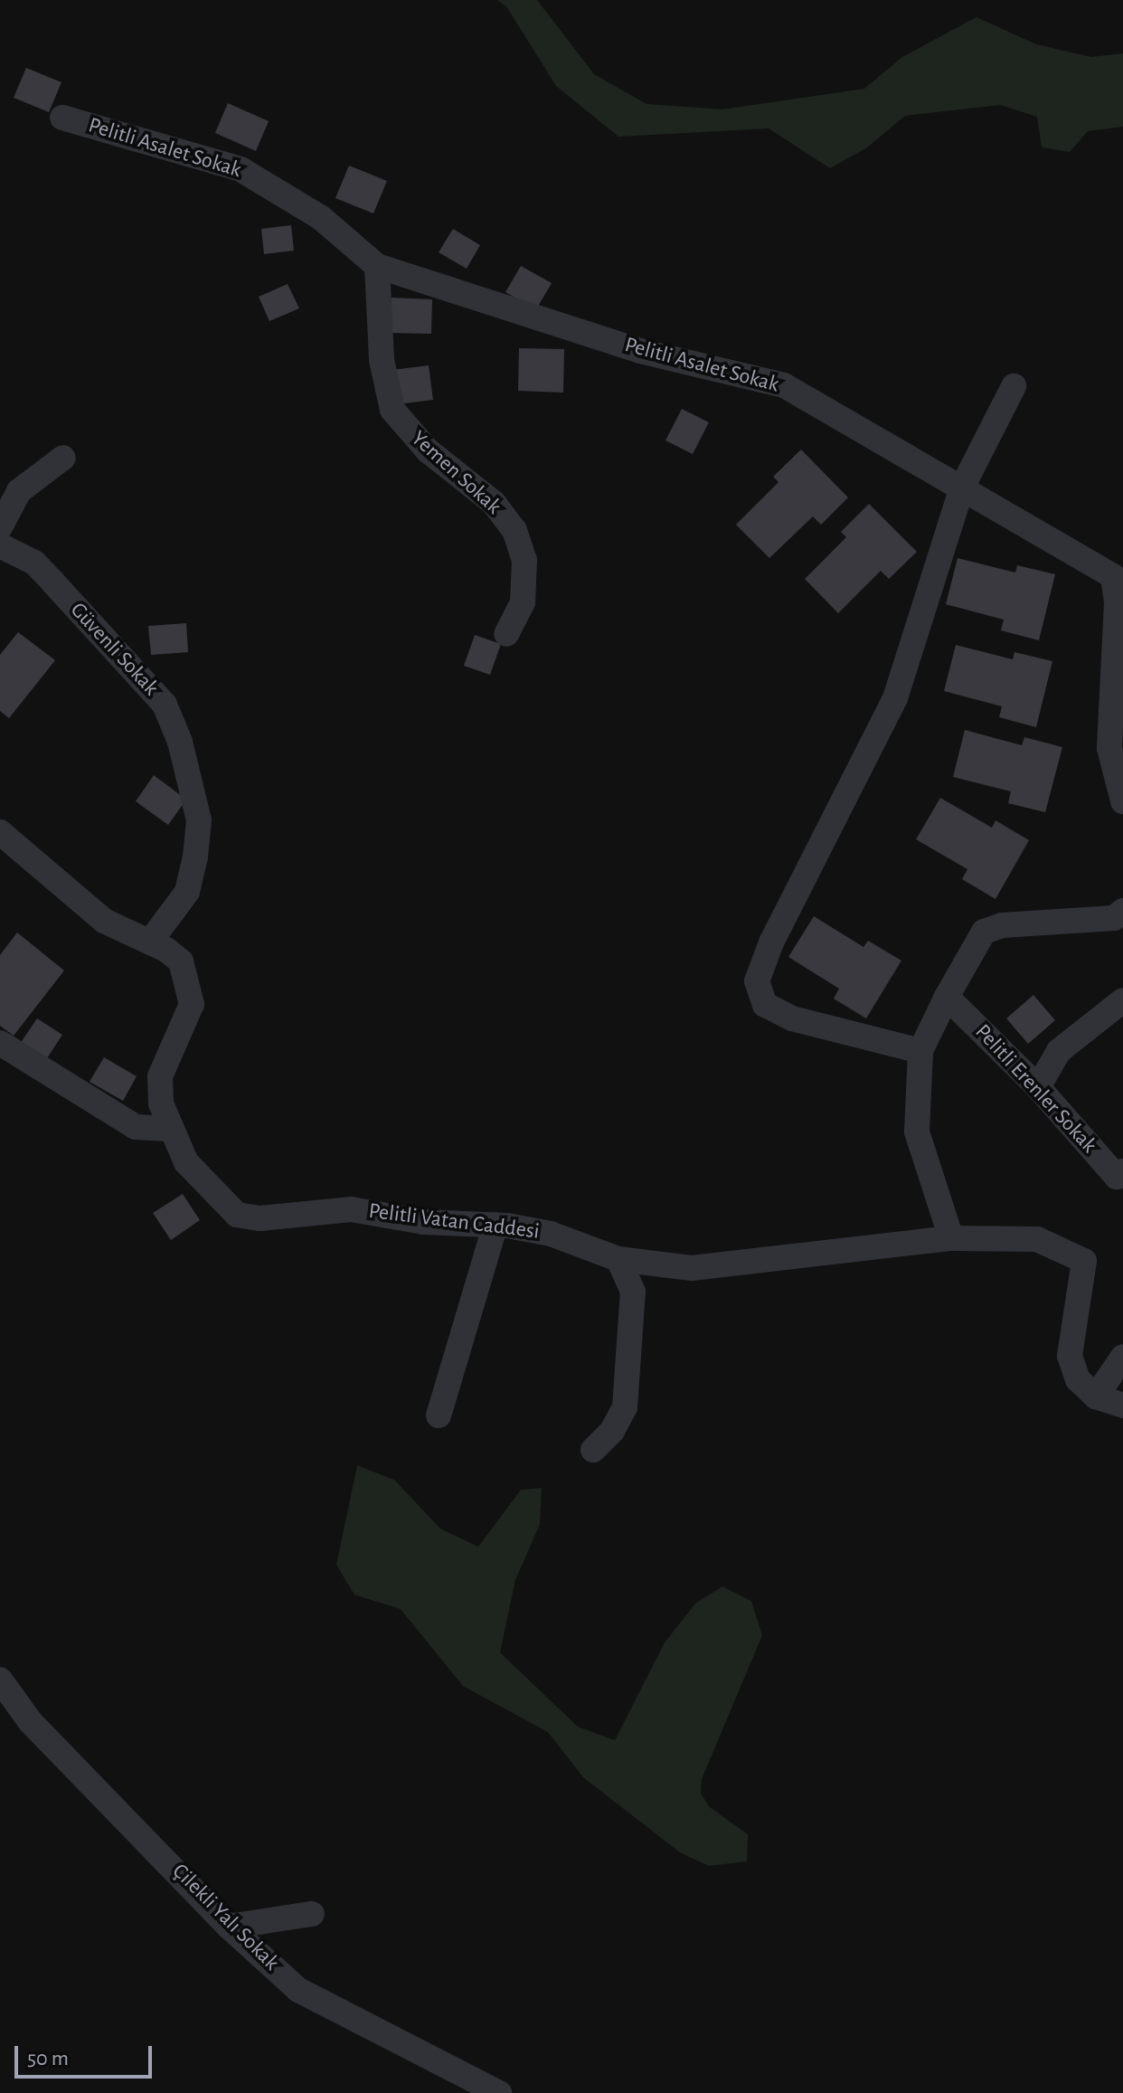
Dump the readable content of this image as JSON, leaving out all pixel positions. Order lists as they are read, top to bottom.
{
  "streets": {
    "street": [
      "Pelitli Asalet Sokak",
      "Yemen Sokak",
      "Güvenli Sokak",
      "Pelitli Erenler Sokak",
      "Pelitli Vatan Caddesi",
      "Çilekli Yalı Sokak"
    ]
  },
  "crossings": [
    ["Pelitli Asalet Sokak", "Yemen Sokak"],
    ["Güvenli Sokak", "Pelitli Vatan Caddesi"]
  ],
  "scale_bar": "50 m"
}
